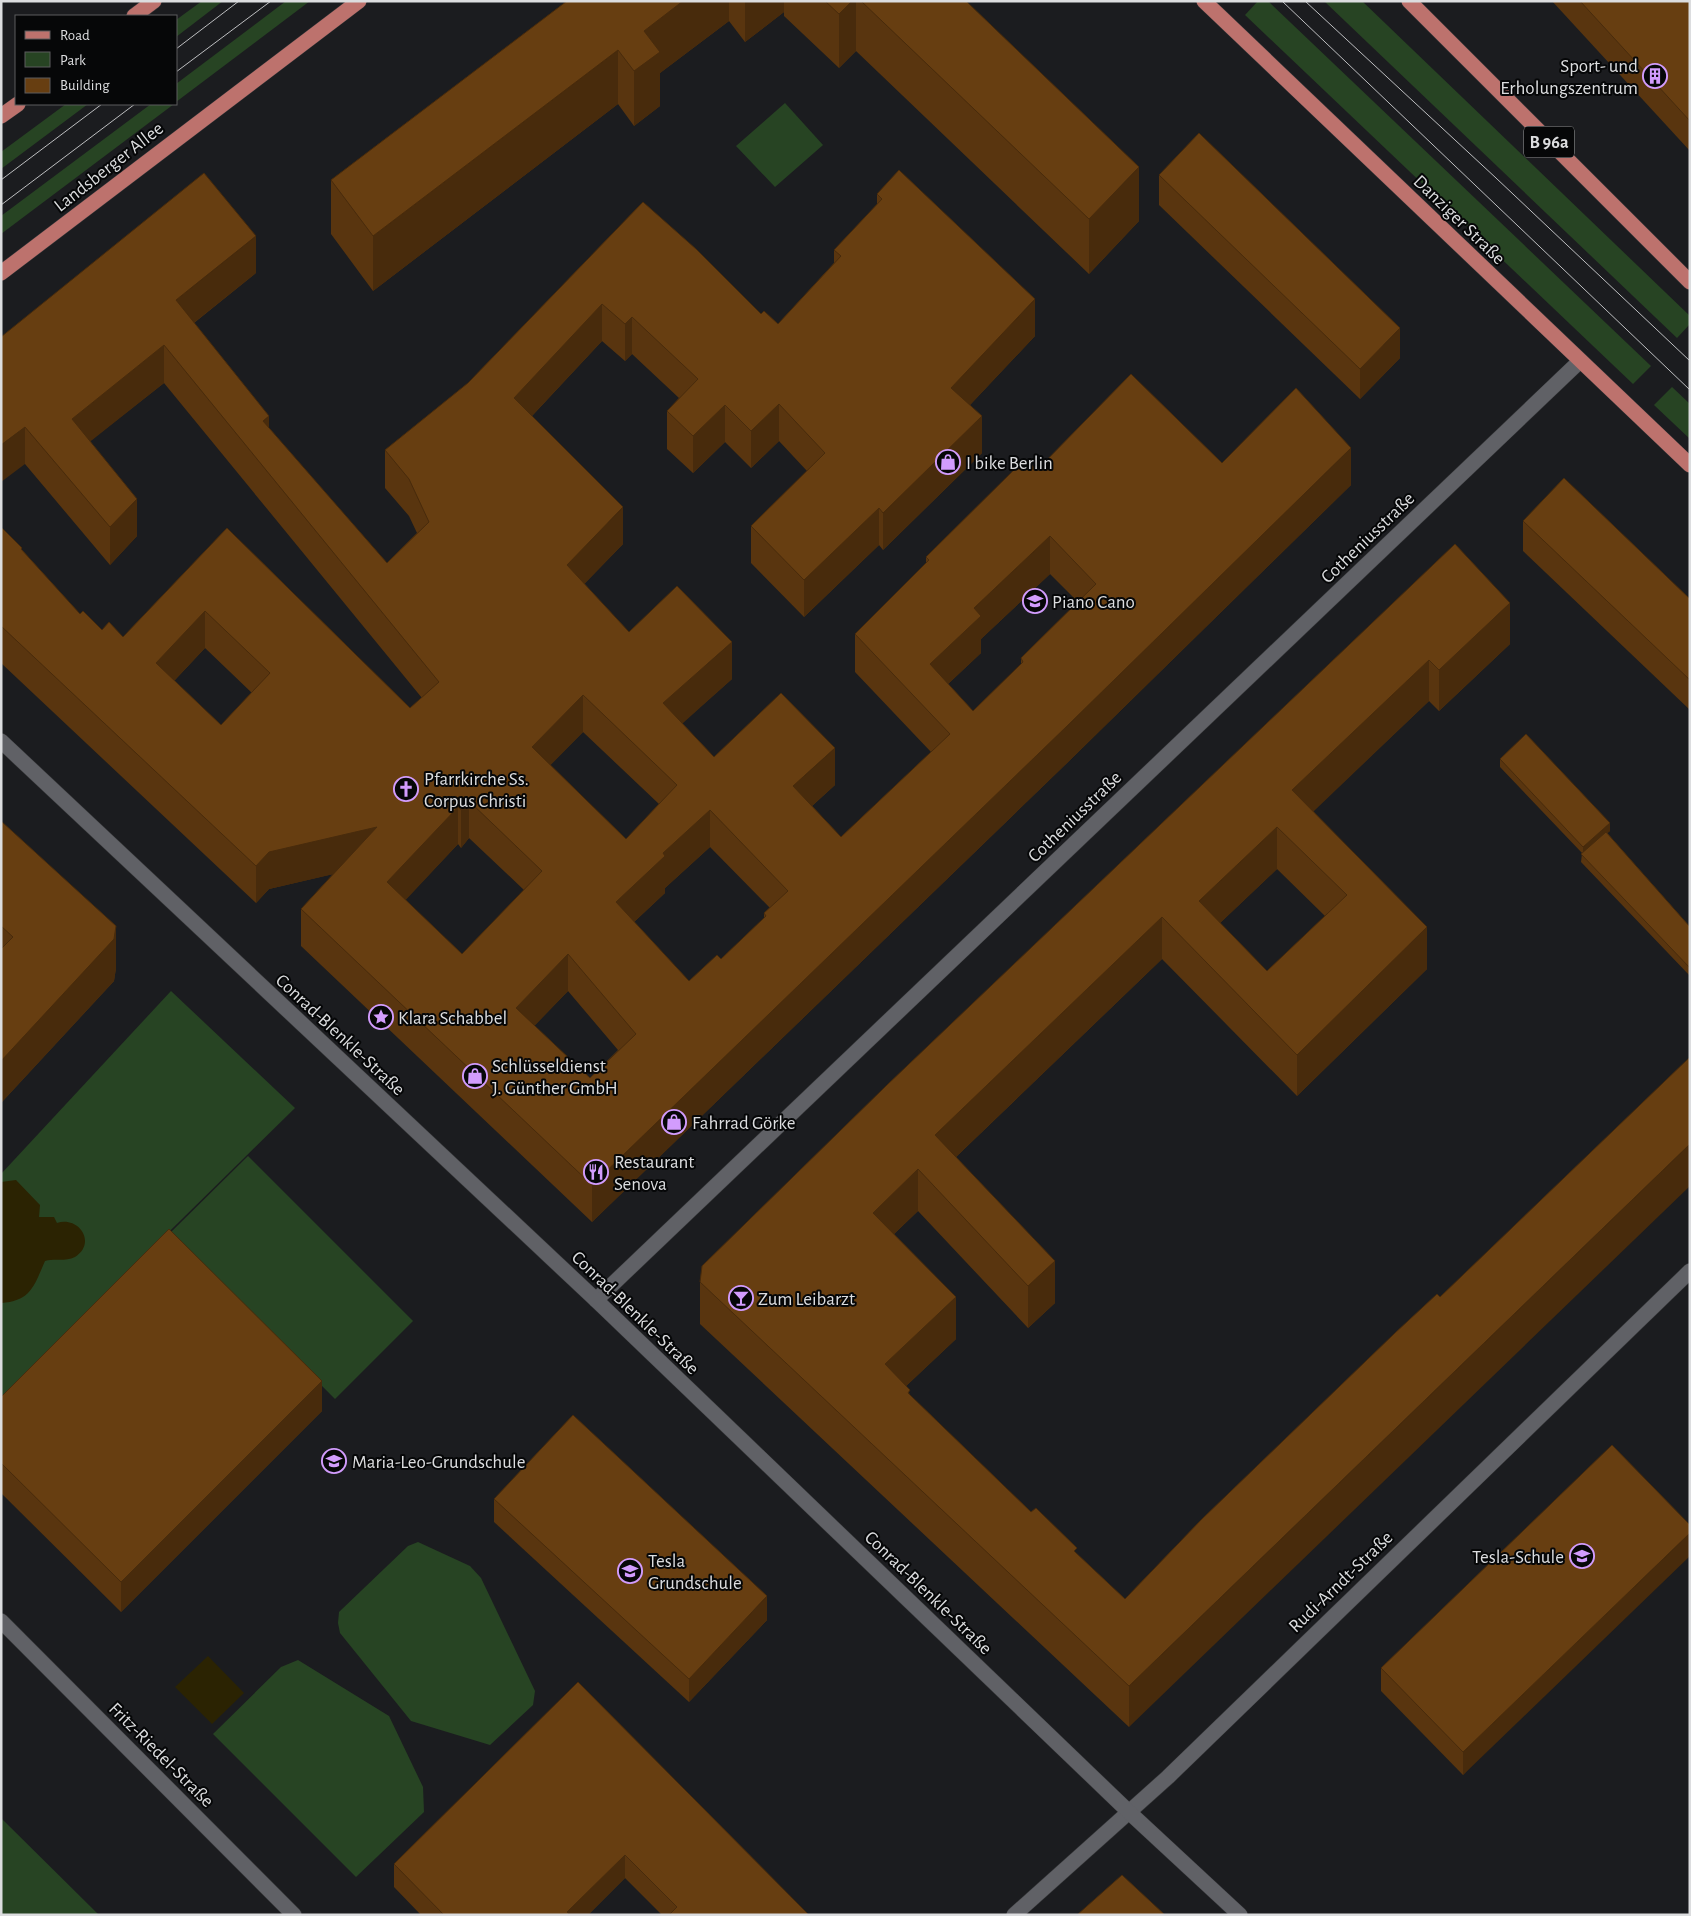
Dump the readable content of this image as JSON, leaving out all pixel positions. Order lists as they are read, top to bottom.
{
  "streets": {
    "main road": ["B 96a", "Landsberger Allee", "Danziger Straße"],
    "street": [
      "Cotheniusstraße",
      "Conrad-Blenkle-Straße",
      "Rudi-Arndt-Straße",
      "Fritz-Riedel-Straße"
    ]
  },
  "crossings": [
    ["Danziger Straße", "Cotheniusstraße"],
    ["Cotheniusstraße", "Conrad-Blenkle-Straße"],
    ["Conrad-Blenkle-Straße", "Rudi-Arndt-Straße"]
  ],
  "places": {
    "building": ["Sport- und Erholungszentrum"],
    "shop": ["I bike Berlin", "Schlüsseldienst J. Günther GmbH", "Fahrrad Görke"],
    "school or university": [
      "Piano Cano",
      "Maria-Leo-Grundschule",
      "Tesla-Schule",
      "Tesla Grundschule"
    ],
    "church": ["Pfarrkirche Ss. Corpus Christi"],
    "place": ["Klara Schabbel"],
    "restaurant": ["Restaurant Senova"],
    "bar": ["Zum Leibarzt"]
  },
  "legend": ["Road", "Park", "Building"]
}
